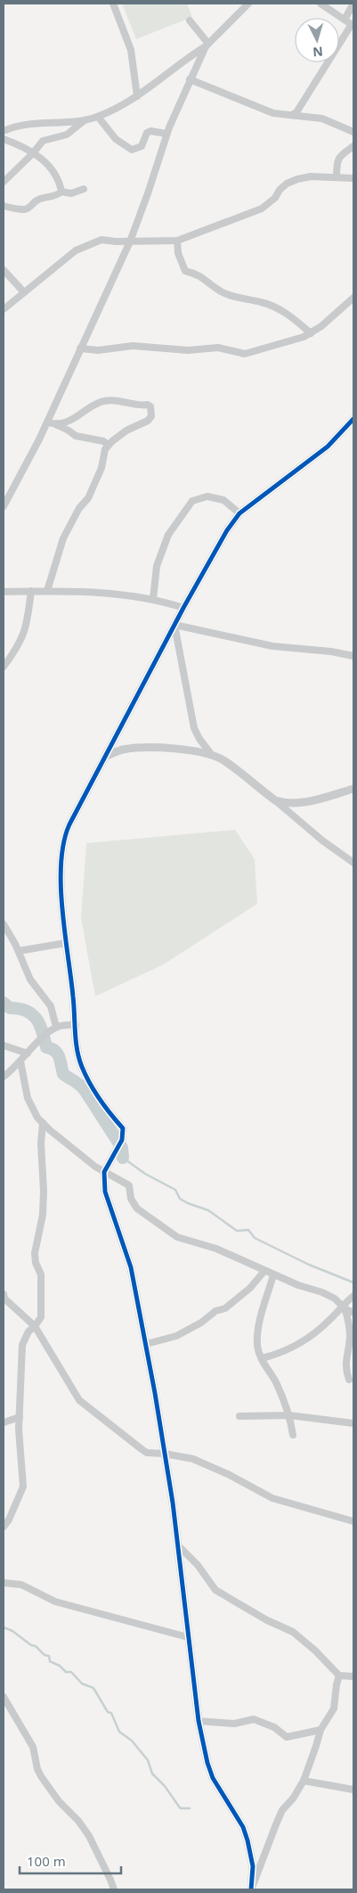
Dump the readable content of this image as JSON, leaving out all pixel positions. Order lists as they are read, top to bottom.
{
  "scale_bar": "100 m",
  "north": "bottom"
}
